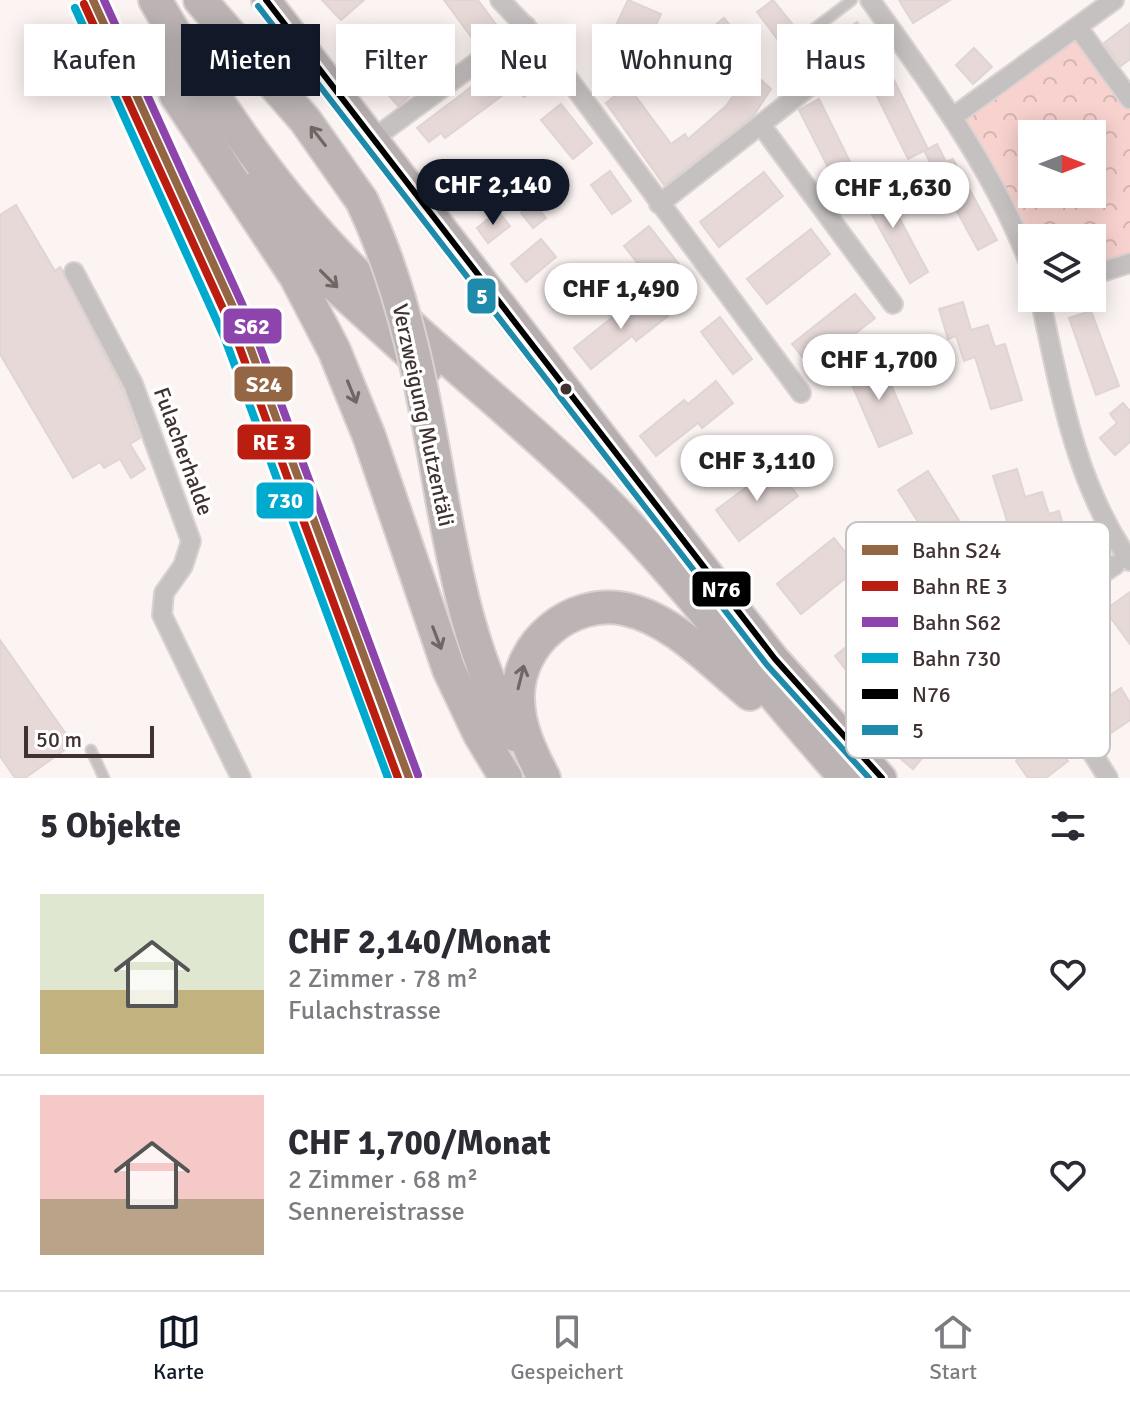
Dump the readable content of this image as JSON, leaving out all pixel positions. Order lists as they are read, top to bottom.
{
  "streets": {
    "highway": ["Verzweigung Mutzentäli"],
    "street": ["Fulacherhalde"]
  },
  "lines": [
    "rail line S24",
    "rail line S62",
    "transit line N76",
    "transit line 5",
    "rail line 730"
  ],
  "legend": [
    "Bahn S24",
    "Bahn RE 3",
    "Bahn S62",
    "Bahn 730",
    "N76",
    "5"
  ],
  "scale_bar": "50 m",
  "north": "right",
  "page": {
    "chip": [
      "Kaufen",
      "Mieten",
      "Filter",
      "Neu",
      "Wohnung",
      "Haus"
    ],
    "price": [
      "CHF 2,140",
      "CHF 1,630",
      "CHF 1,490",
      "CHF 1,700",
      "CHF 3,110"
    ],
    "scale": "50 m",
    "heading": "5 Objekte",
    "list": [
      {
        "name": "CHF 2,140/Monat",
        "note": "2 Zimmer · 78 m² · Fulachstrasse"
      },
      {
        "name": "CHF 1,700/Monat",
        "note": "2 Zimmer · 68 m² · Sennereistrasse"
      }
    ],
    "tabs": ["Karte", "Gespeichert", "Start"]
  }
}
